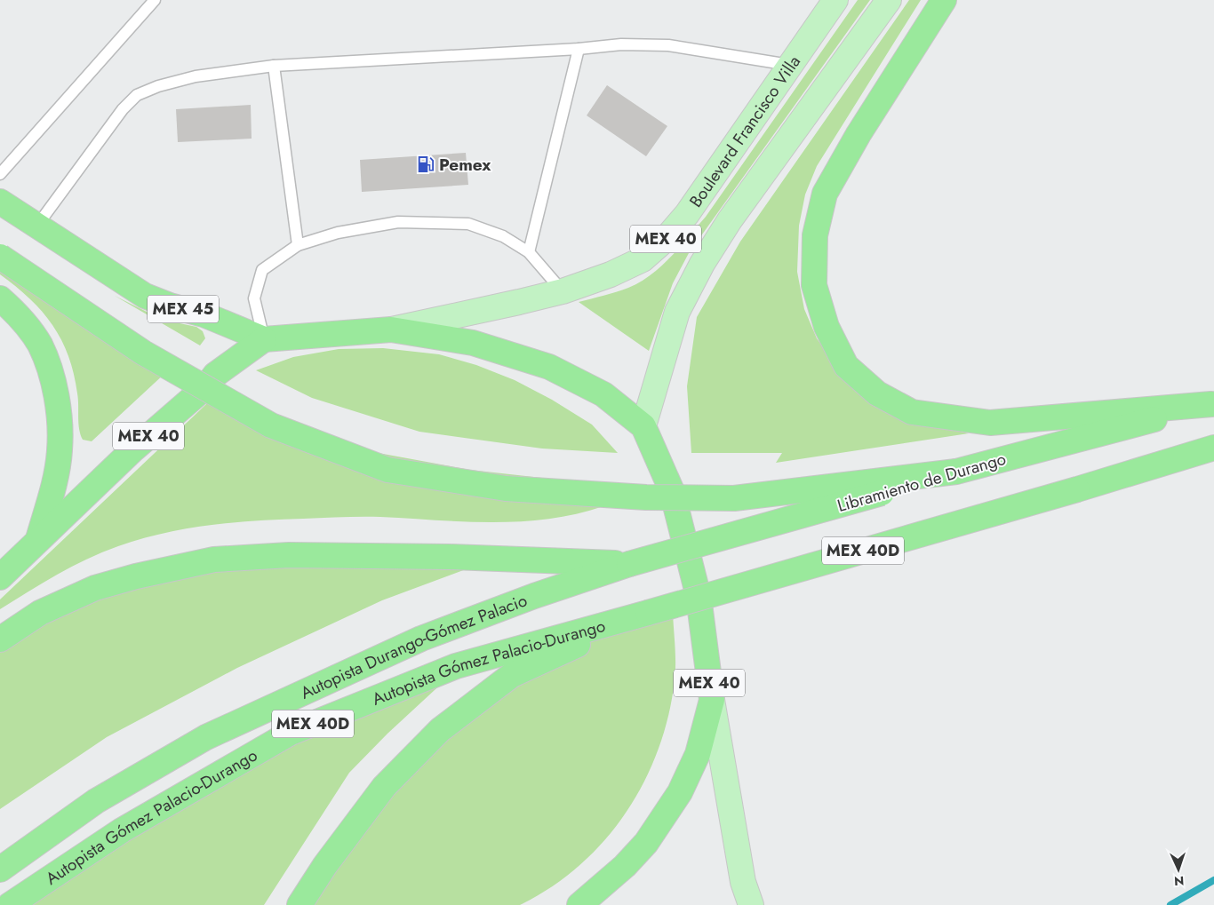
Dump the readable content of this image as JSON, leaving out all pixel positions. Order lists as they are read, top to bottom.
{
  "streets": {
    "highway": [
      "MEX 40",
      "MEX 45",
      "Libramiento de Durango",
      "MEX 40D",
      "Autopista Durango-Gómez Palacio",
      "Autopista Gómez Palacio-Durango"
    ],
    "main road": ["Boulevard Francisco Villa"]
  },
  "crossings": [
    ["Boulevard Francisco Villa", "MEX 40"],
    ["Boulevard Francisco Villa", "MEX 45"],
    ["MEX 40", "MEX 45"],
    ["Libramiento de Durango", "Autopista Durango-Gómez Palacio"],
    ["MEX 40D", "Autopista Gómez Palacio-Durango"]
  ],
  "places": {
    "fuel station": ["Pemex"]
  },
  "north": "bottom"
}
